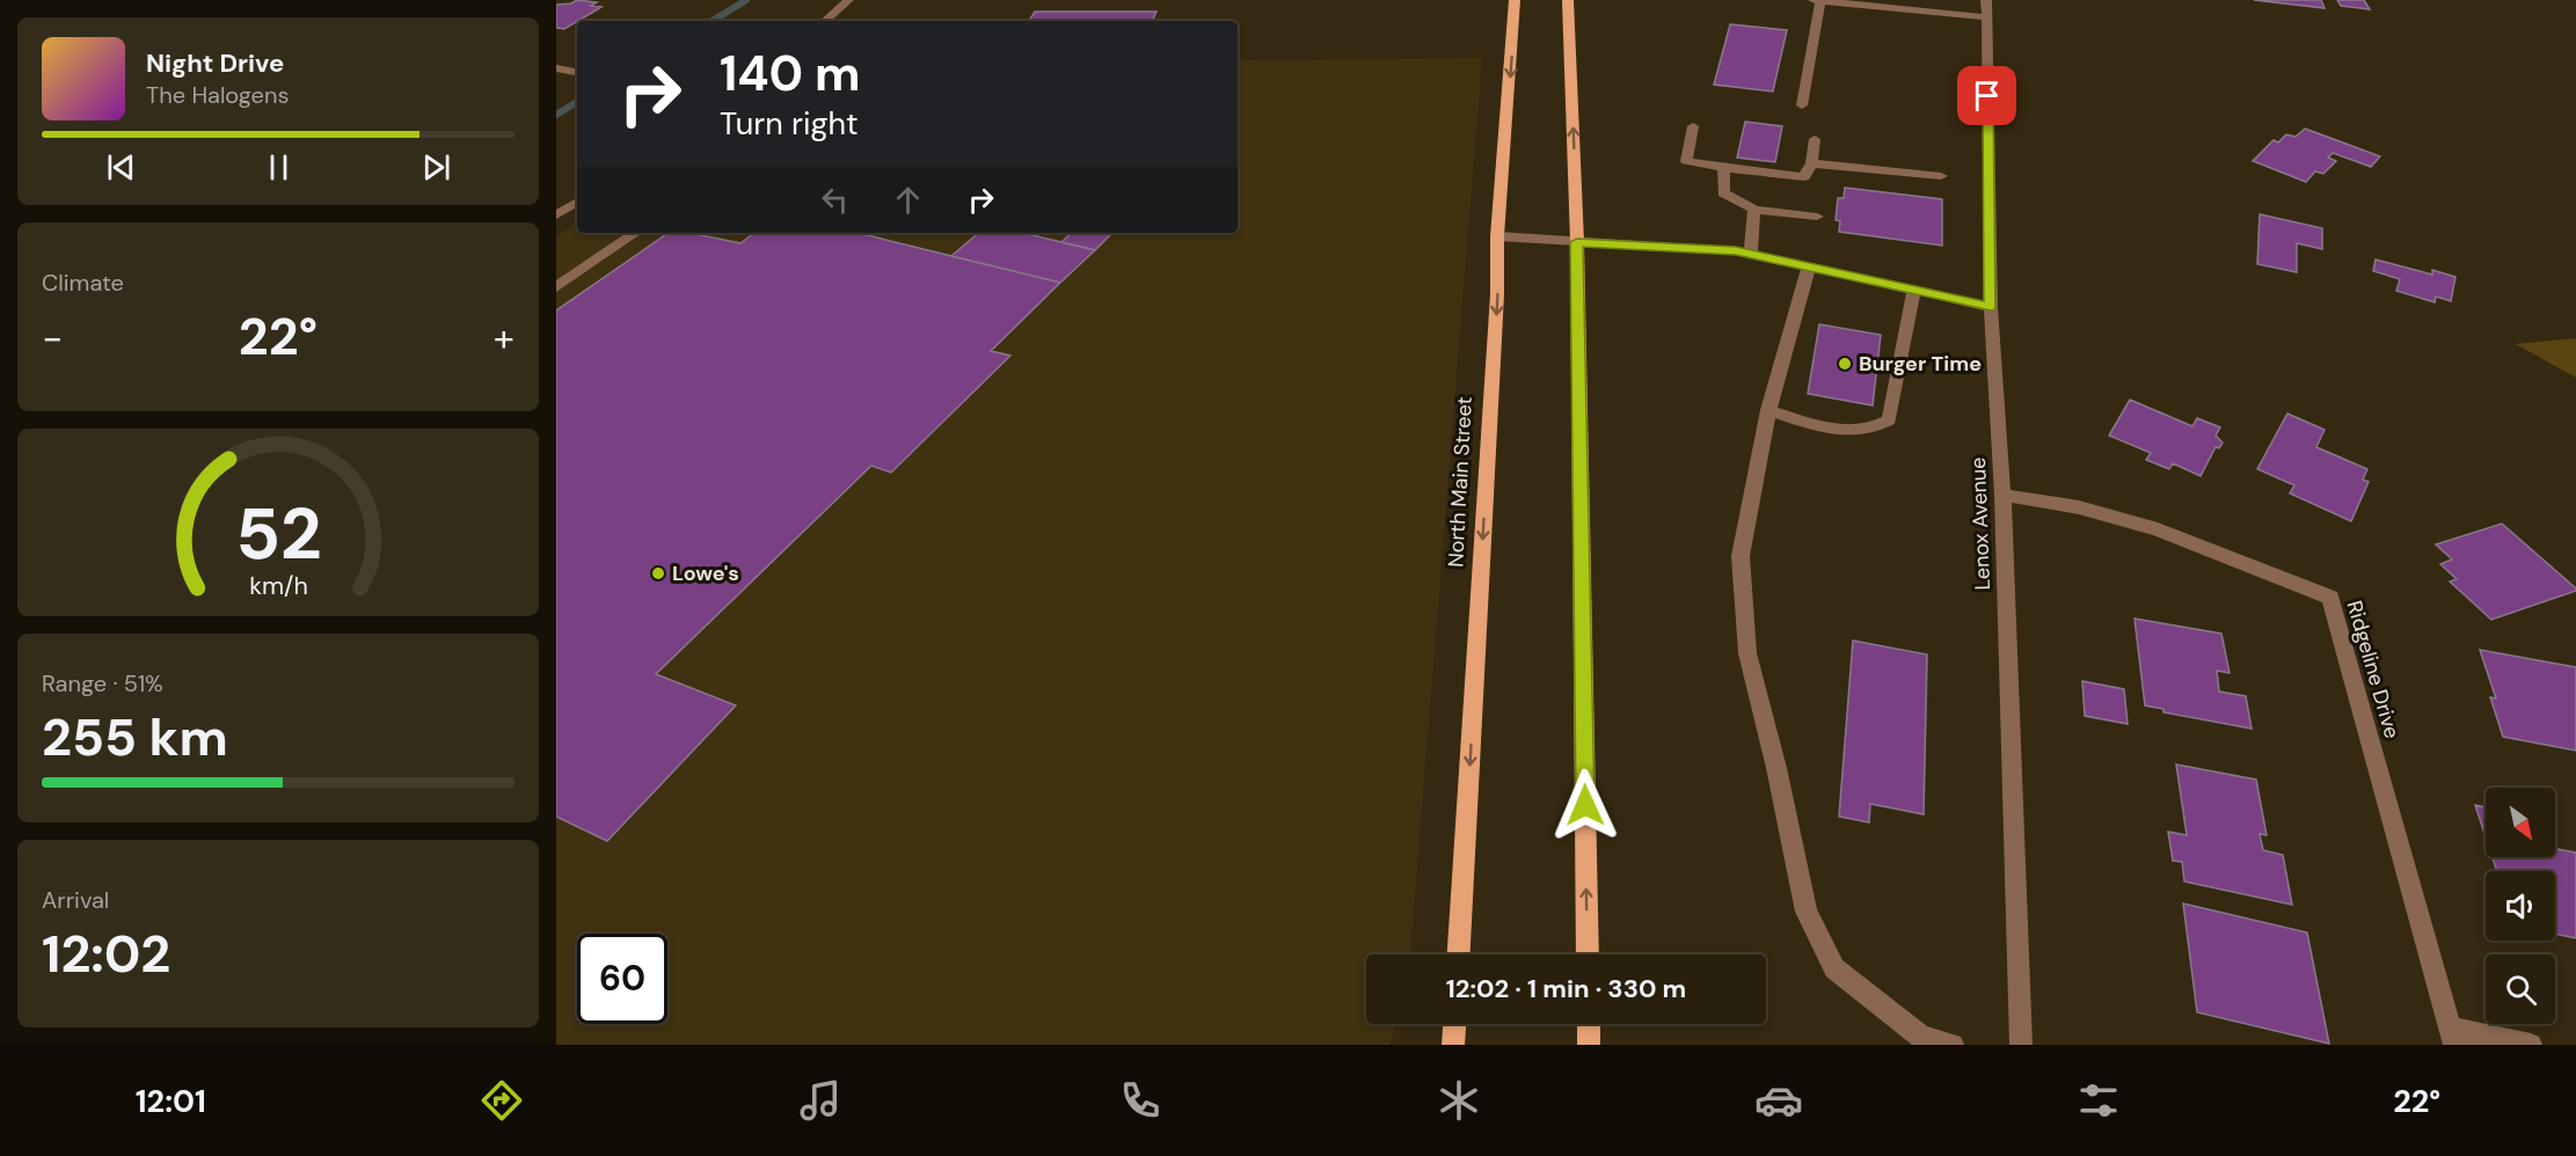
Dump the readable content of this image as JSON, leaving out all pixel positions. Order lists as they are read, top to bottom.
{
  "streets": {
    "main road": ["North Main Street"],
    "street": ["Lenox Avenue", "Ridgeline Drive"]
  },
  "crossings": [
    ["Lenox Avenue", "Ridgeline Drive"]
  ],
  "places": ["Burger Time", "Lowe's"],
  "north": "bottom right",
  "page": {
    "turn": ["140 m", "Turn right"],
    "song": ["Night Drive", "The Halogens"],
    "tile": [
      "Climate",
      ["Range · 51%", "255 km"],
      ["Arrival", "12:02"]
    ],
    "heat": ["−", "22°", "+"],
    "limit": "60",
    "trip": "12:02 · 1 min · 330 m",
    "tabs": ["12:01", "22°"],
    "gauge": ["52", "km/h"]
  }
}
